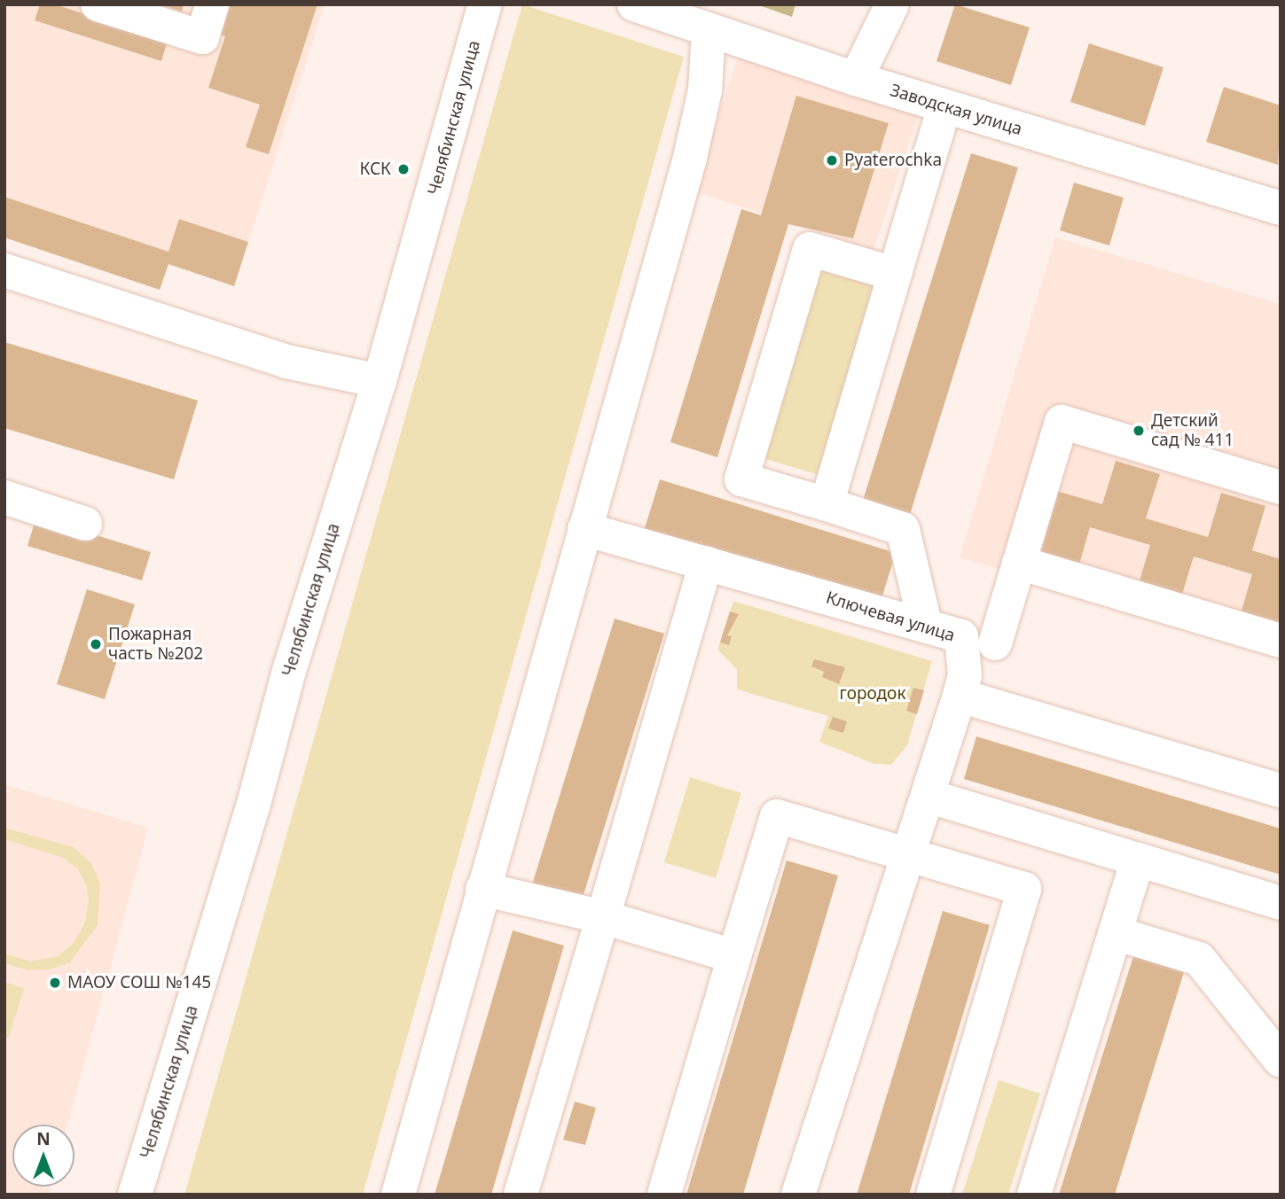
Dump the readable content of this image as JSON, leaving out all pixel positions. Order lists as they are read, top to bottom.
{
  "streets": {
    "street": ["Заводская улица", "Челябинская улица", "Ключевая улица"]
  },
  "parks": ["городок"],
  "places": [
    "Pyaterochka",
    "КСК",
    "Детский сад № 411",
    "Пожарная часть №202",
    "МАОУ СОШ №145"
  ],
  "north": "top"
}
